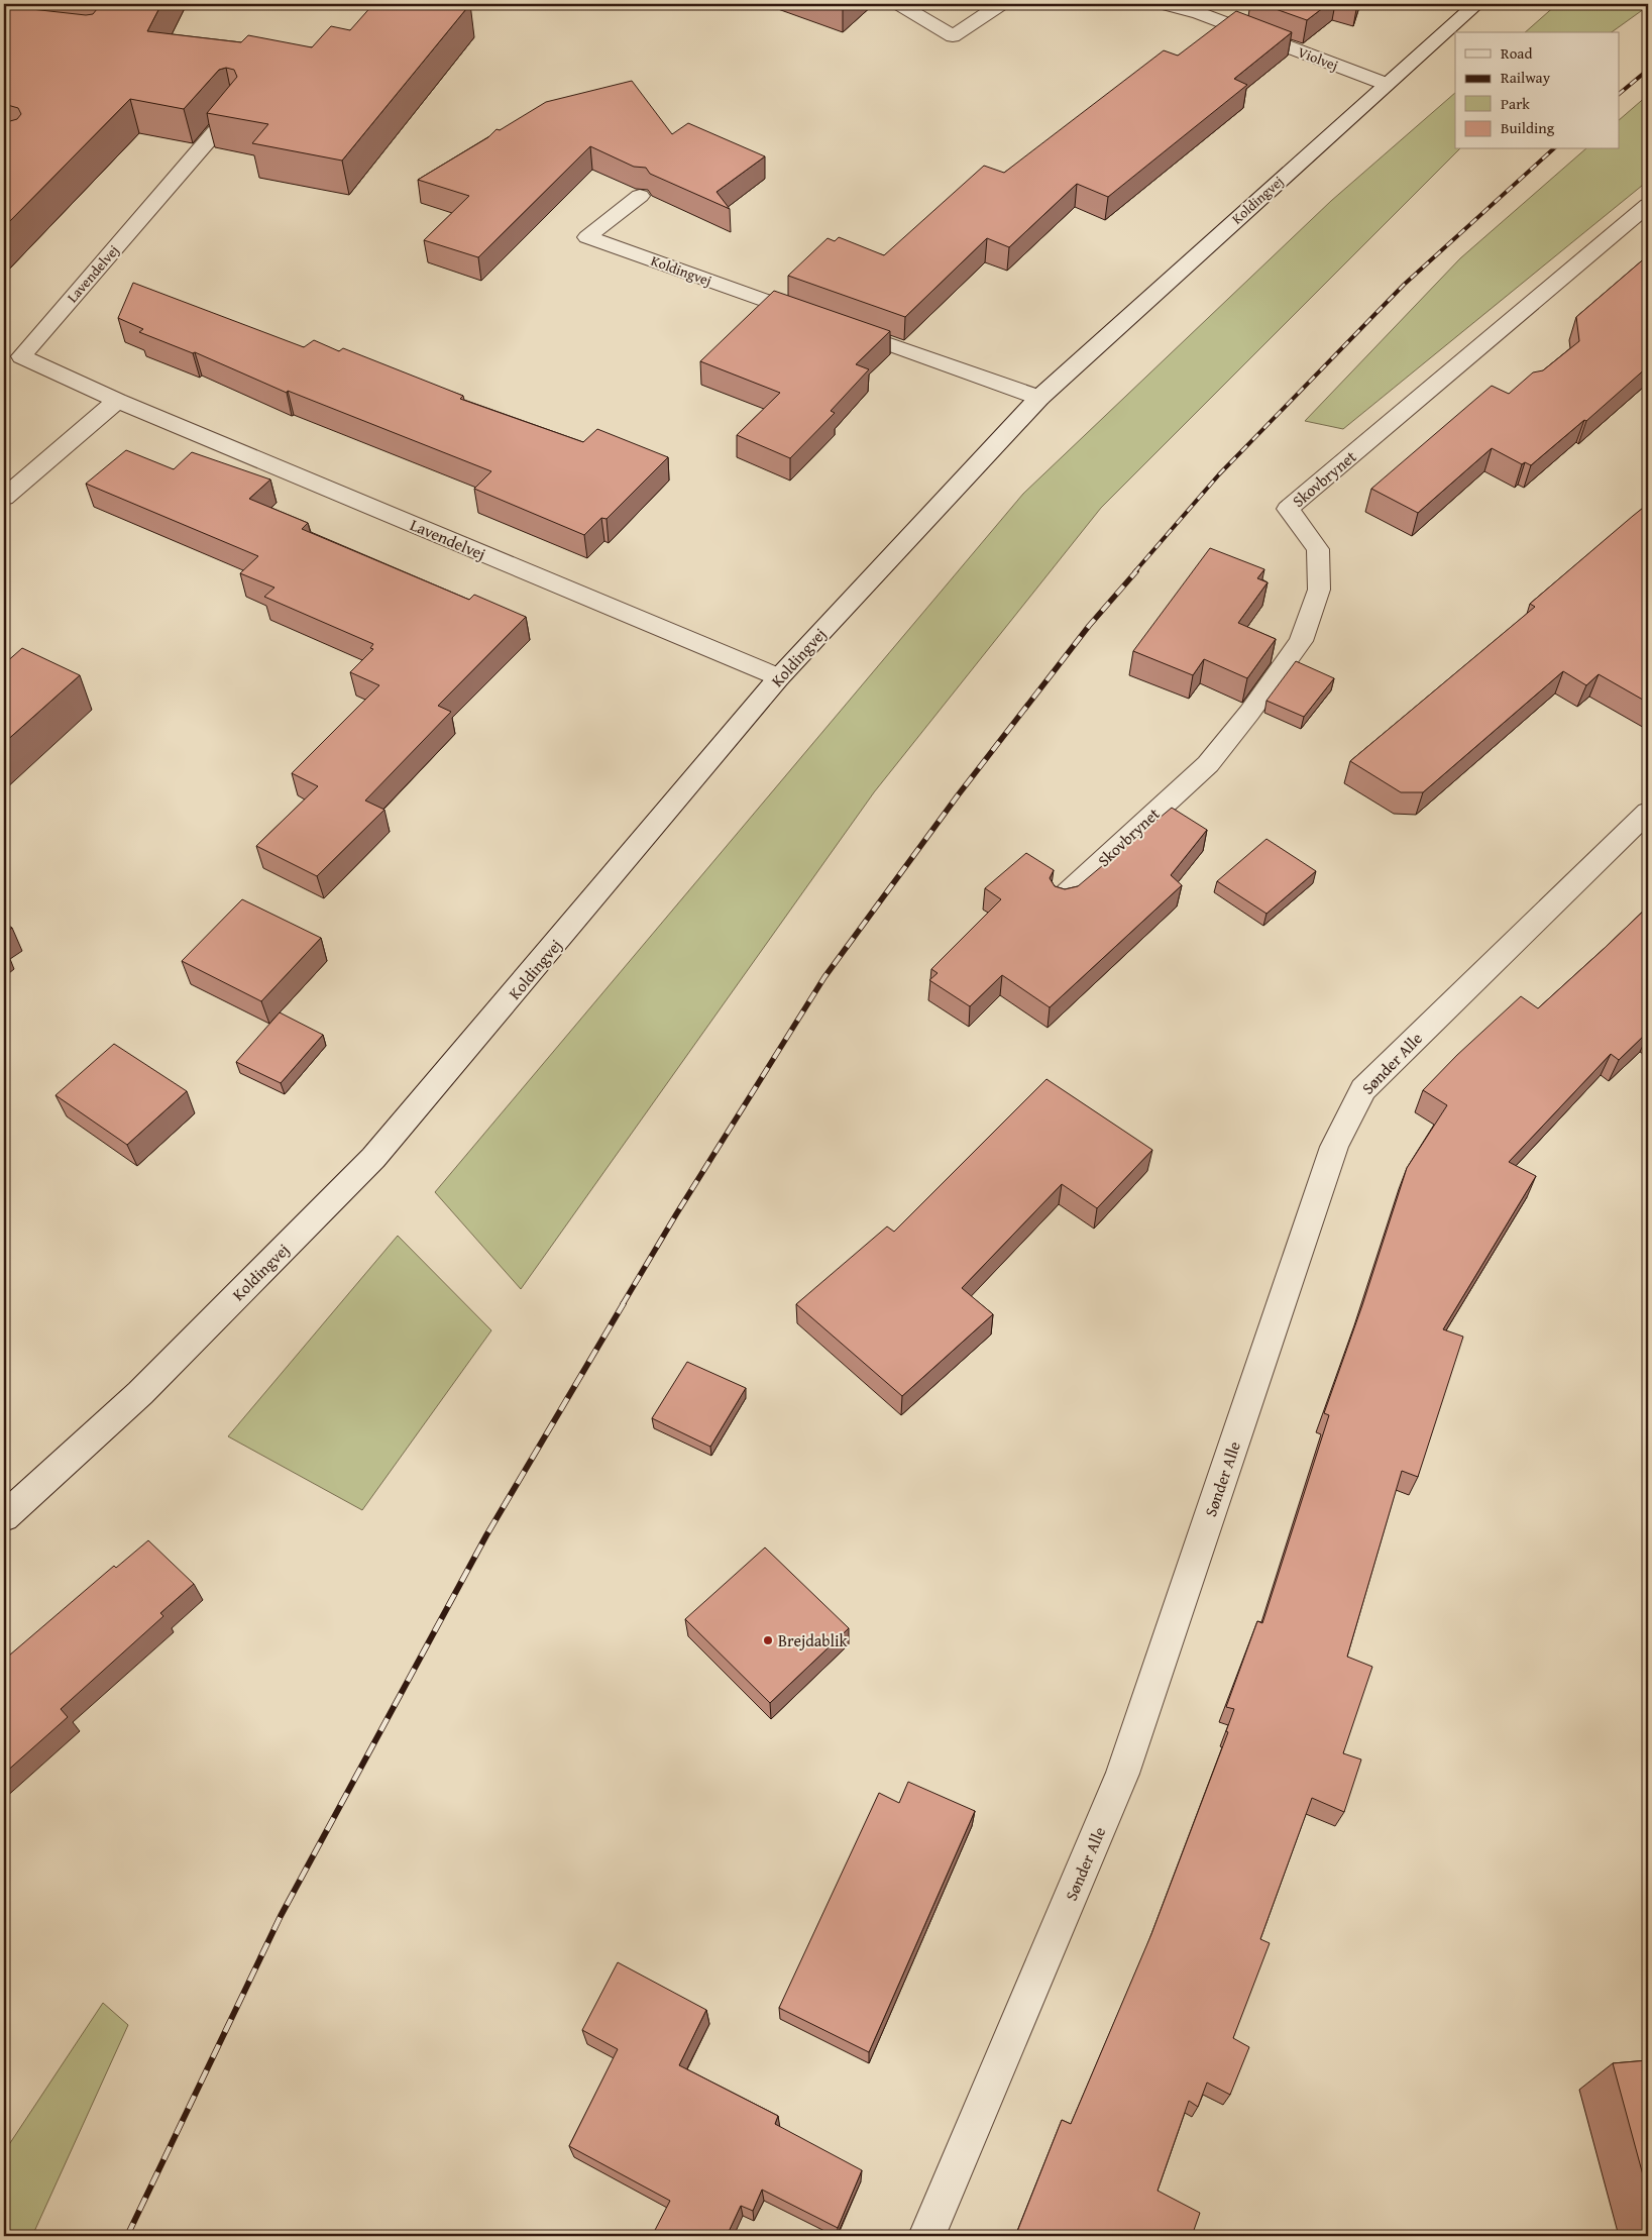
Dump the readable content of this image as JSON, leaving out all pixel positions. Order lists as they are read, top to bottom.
{
  "streets": {
    "street": [
      "Violvej",
      "Koldingvej",
      "Lavendelvej",
      "Skovbrynet",
      "Sønder Alle"
    ]
  },
  "crossings": [
    ["Violvej", "Koldingvej"],
    ["Koldingvej", "Lavendelvej"]
  ],
  "places": ["Brejdablik"],
  "legend": [
    "Road",
    "Railway",
    "Park",
    "Building"
  ]
}
